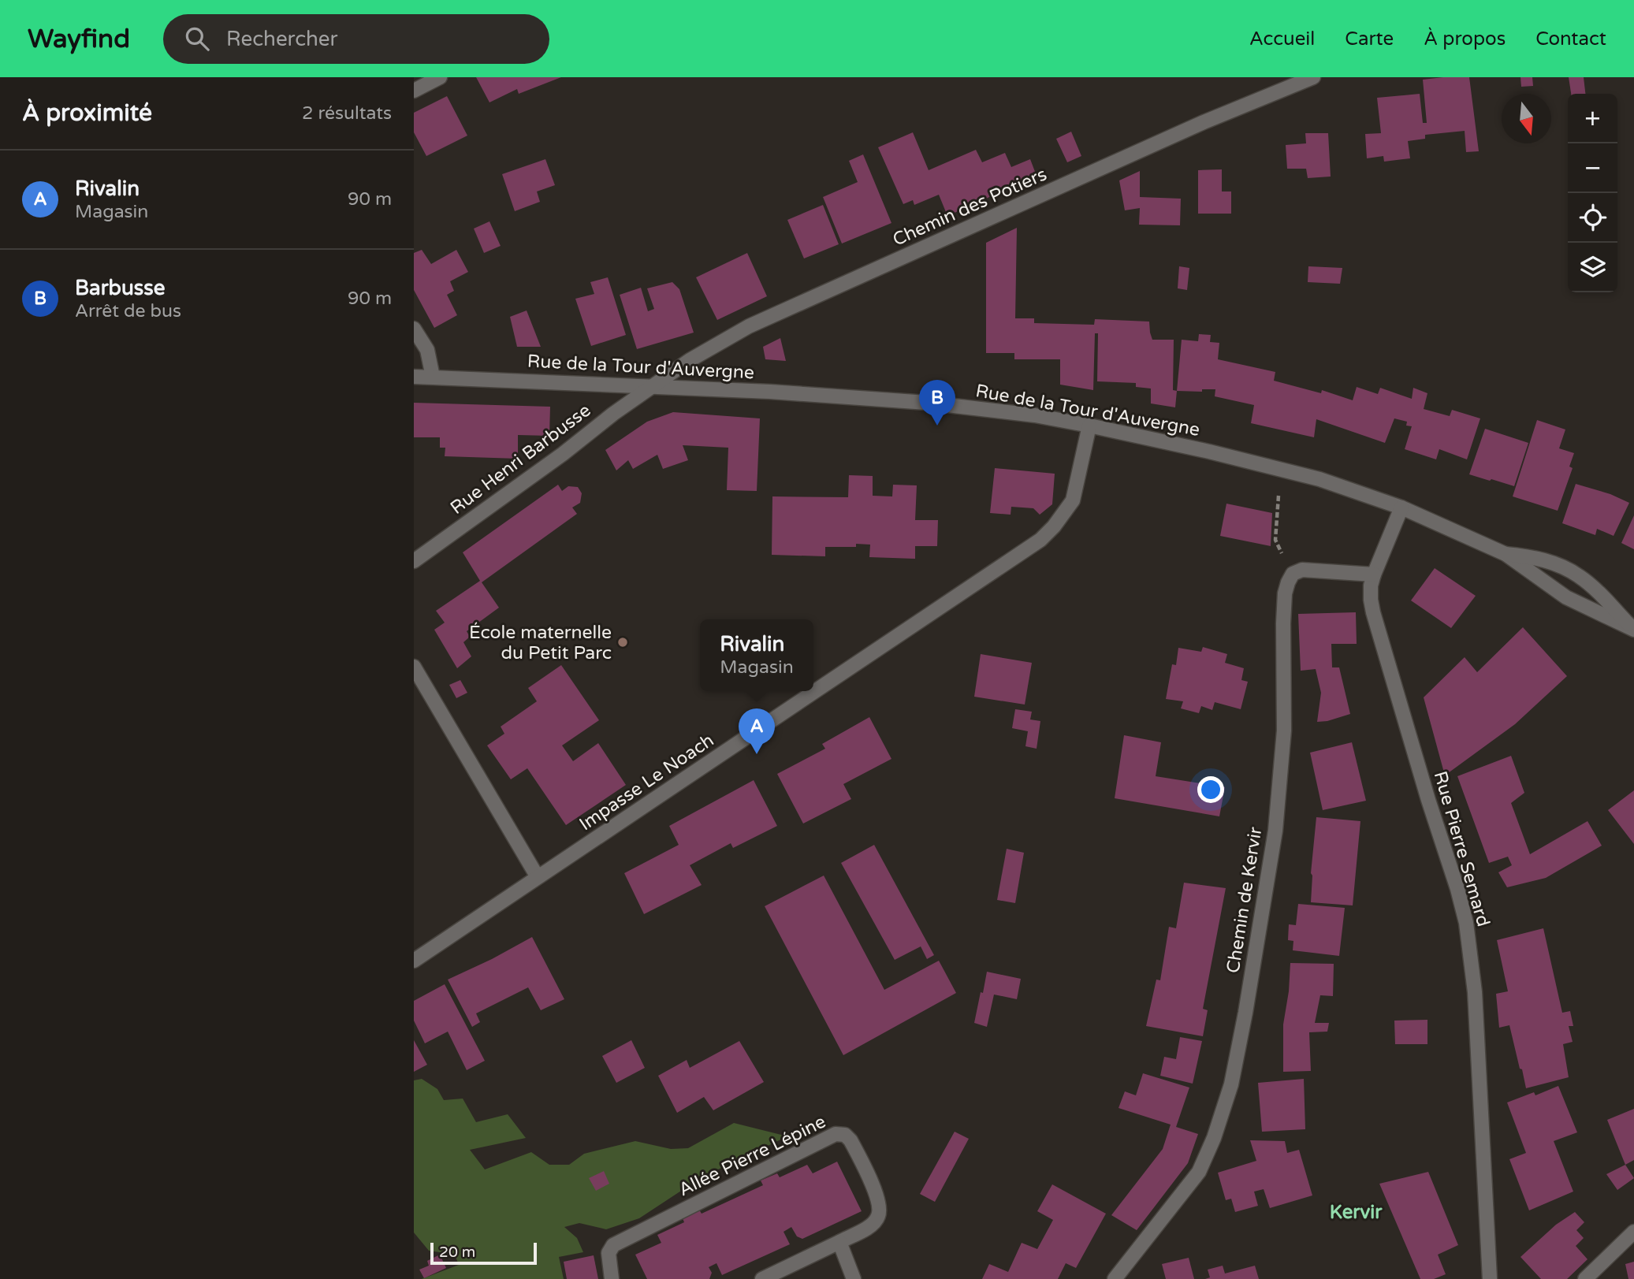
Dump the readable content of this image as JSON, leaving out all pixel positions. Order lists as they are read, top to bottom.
{
  "streets": {
    "street": [
      "Chemin des Potiers",
      "Rue de la Tour d'Auvergne",
      "Rue Henri Barbusse",
      "Impasse Le Noach",
      "Rue Pierre Semard",
      "Chemin de Kervir",
      "Allée Pierre Lépine"
    ]
  },
  "crossings": [
    ["Chemin des Potiers", "Rue de la Tour d'Auvergne"],
    ["Chemin des Potiers", "Rue Henri Barbusse"],
    ["Rue de la Tour d'Auvergne", "Rue Henri Barbusse"],
    ["Rue de la Tour d'Auvergne", "Impasse Le Noach"],
    ["Rue de la Tour d'Auvergne", "Rue Pierre Semard"]
  ],
  "districts": ["Kervir"],
  "places": ["École maternelle du Petit Parc"],
  "scale_bar": "20 m",
  "north": "bottom",
  "page": {
    "header": "Wayfind",
    "search": "Rechercher",
    "nav": [
      "Accueil",
      "Carte",
      "À propos",
      "Contact"
    ],
    "heading": ["À proximité", "2 résultats"],
    "map_buttons": ["+", "−"],
    "list": [
      {
        "mark": "A",
        "name": "Rivalin",
        "note": "Magasin",
        "value": "90 m"
      },
      {
        "mark": "B",
        "name": "Barbusse",
        "note": "Arrêt de bus",
        "value": "90 m"
      }
    ],
    "pins": ["B", "A"],
    "popup": ["Rivalin", "Magasin"],
    "scale": "20 m"
  }
}
